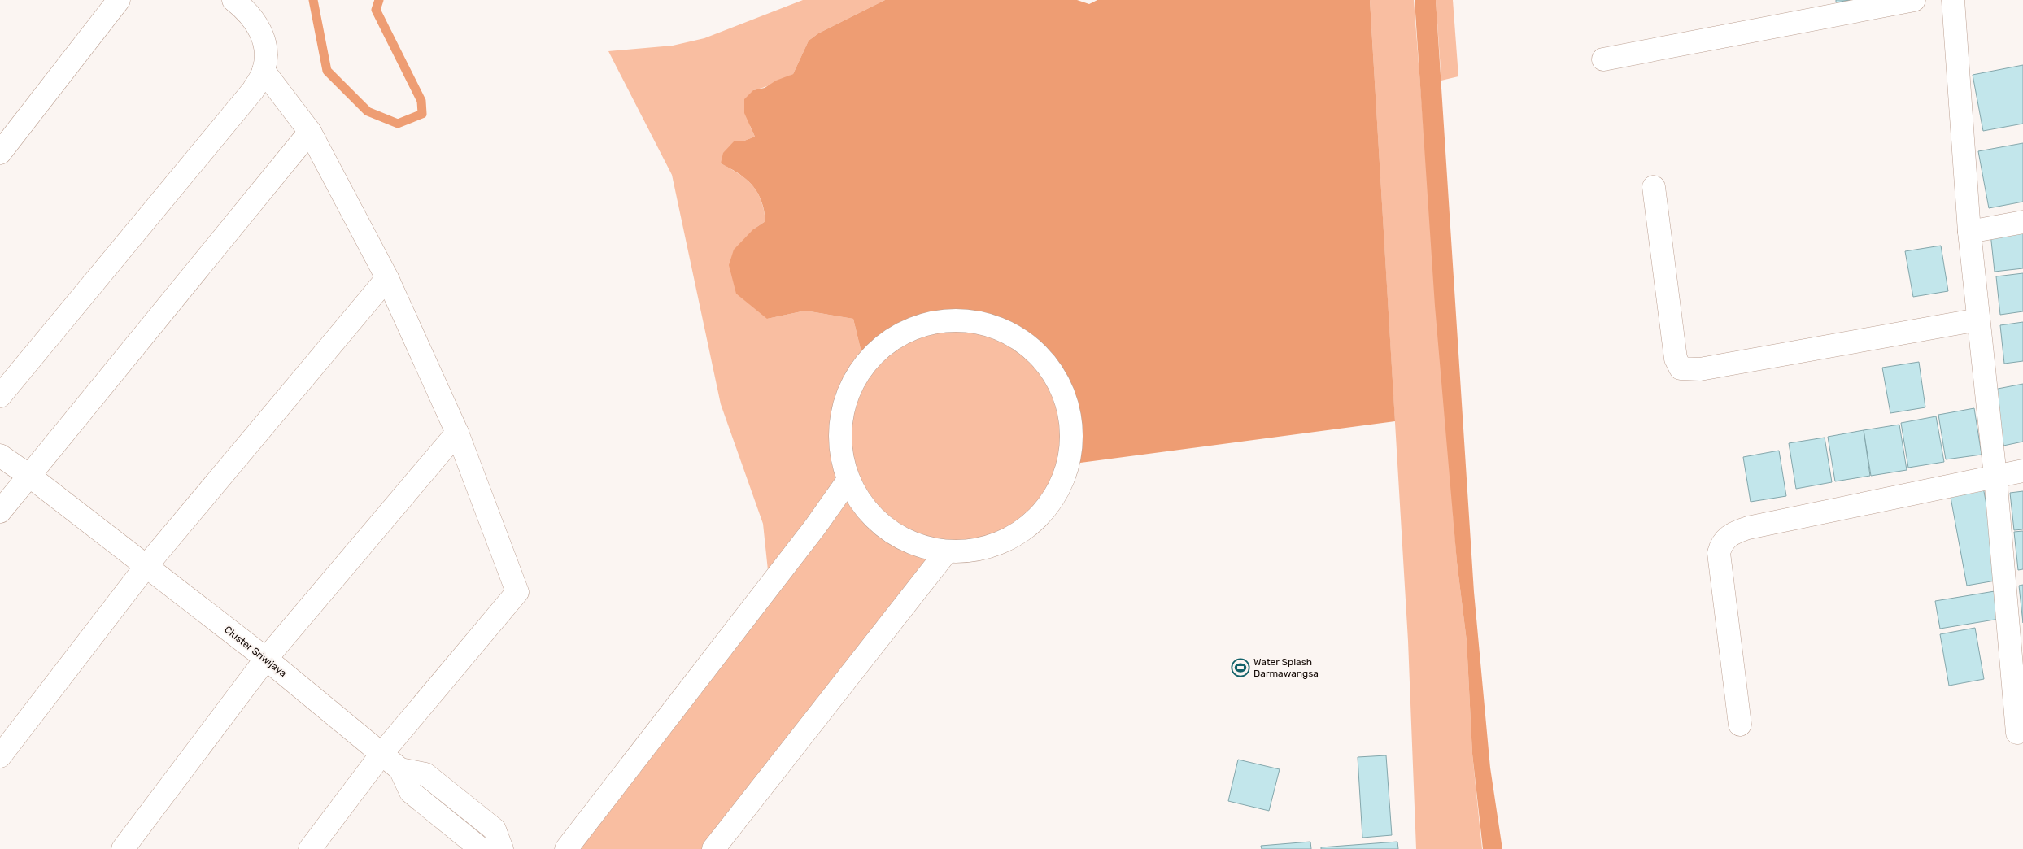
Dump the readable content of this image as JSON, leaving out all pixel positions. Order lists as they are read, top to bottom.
{
  "streets": {
    "street": ["Cluster Sriwijaya"]
  },
  "places": {
    "sports": ["Water Splash Darmawangsa"]
  }
}
